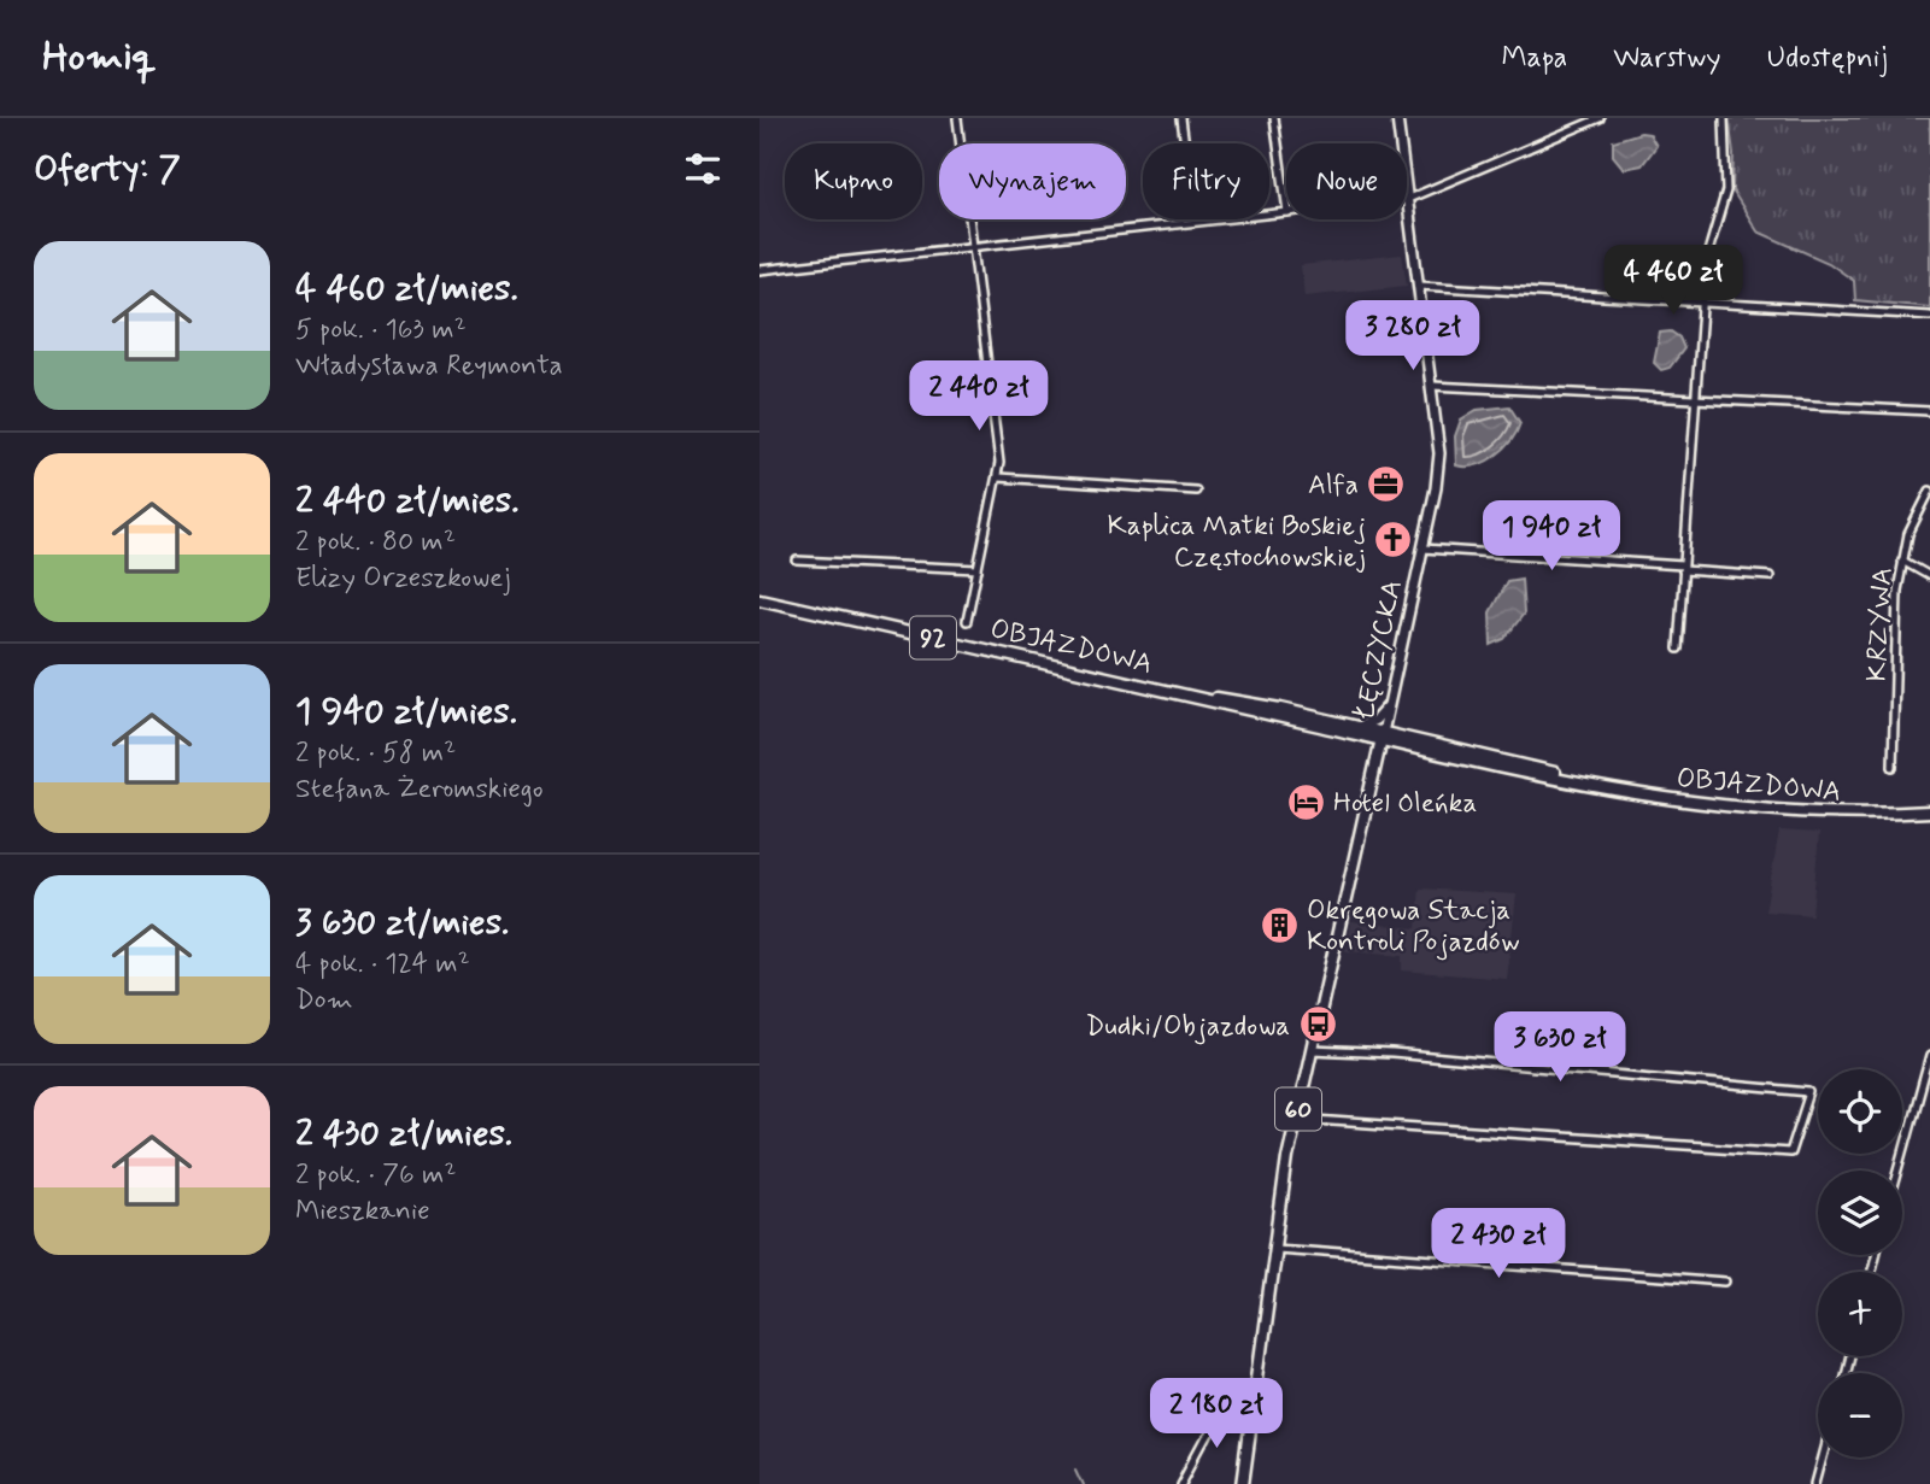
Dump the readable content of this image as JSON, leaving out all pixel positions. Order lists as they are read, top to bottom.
{
  "streets": {
    "main road": ["92", "OBJAZDOWA", "60"],
    "street": ["KRZYWA", "ŁĘCZYCKA"]
  },
  "crossings": [
    ["OBJAZDOWA", "ŁĘCZYCKA"],
    ["OBJAZDOWA", "60"],
    ["ŁĘCZYCKA", "60"]
  ],
  "places": {
    "office": ["Alfa"],
    "church": ["Kaplica Matki Boskiej Częstochowskiej"],
    "hotel": ["Hotel Oleńka"],
    "building": ["Okręgowa Stacja Kontroli Pojazdów"],
    "bus stop": ["Dudki/Objazdowa"]
  },
  "page": {
    "header": "Homiq",
    "nav": ["Mapa", "Warstwy", "Udostępnij"],
    "heading": "Oferty: 7",
    "chip": [
      "Kupno",
      "Wynajem",
      "Filtry",
      "Nowe"
    ],
    "list": [
      {
        "name": "4 460 zł/mies.",
        "note": "5 pok. · 163 m² · Władysława Reymonta"
      },
      {
        "name": "2 440 zł/mies.",
        "note": "2 pok. · 80 m² · Elizy Orzeszkowej"
      },
      {
        "name": "1 940 zł/mies.",
        "note": "2 pok. · 58 m² · Stefana Żeromskiego"
      },
      {
        "name": "3 630 zł/mies.",
        "note": "4 pok. · 124 m² · Dom"
      },
      {
        "name": "2 430 zł/mies.",
        "note": "2 pok. · 76 m² · Mieszkanie"
      }
    ],
    "price": [
      "4 460 zł",
      "3 280 zł",
      "2 440 zł",
      "1 940 zł",
      "3 630 zł",
      "2 430 zł",
      "2 180 zł"
    ],
    "map_buttons": ["+", "−"]
  }
}
